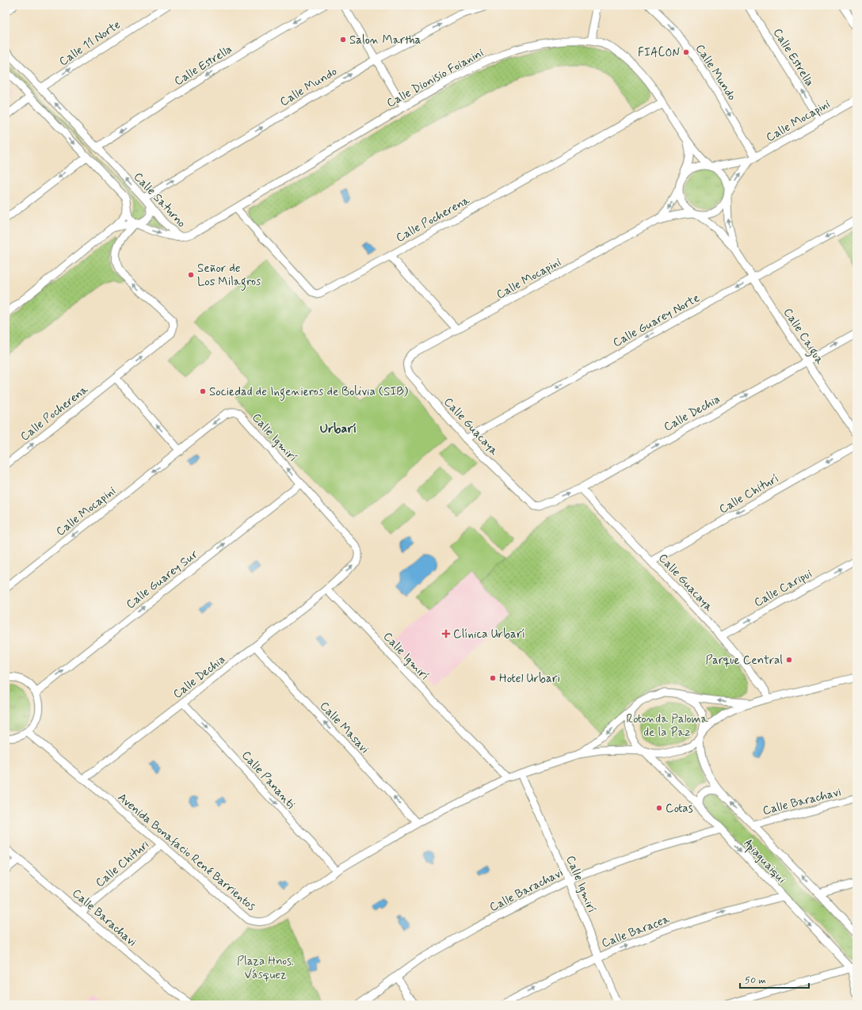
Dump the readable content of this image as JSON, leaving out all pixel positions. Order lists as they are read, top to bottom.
{
  "streets": {
    "street": [
      "Calle 11 Norte",
      "Calle Estrella",
      "Calle Mundo",
      "Calle Dionisio Foianini",
      "Calle Mocapini",
      "Calle Saturno",
      "Calle Pocherena",
      "Calle Guarey Norte",
      "Calle Caigua",
      "Calle Dechia",
      "Calle Guacaya",
      "Calle Igmirí",
      "Calle Chiturí",
      "Calle Guarey Sur",
      "Calle Caripui",
      "Calle Masavi",
      "Calle Pananti",
      "Calle Barachavi",
      "Avenida Bonafacio René Barrientos",
      "Apiaguaiqui",
      "Calle Chituri",
      "Calle Baracea"
    ]
  },
  "crossings": [
    ["Calle 11 Norte", "Calle Saturno"],
    ["Calle Estrella", "Calle Mocapini"],
    ["Calle Estrella", "Calle Saturno"],
    ["Calle Mundo", "Calle Mocapini"],
    ["Calle Mundo", "Calle Saturno"],
    ["Calle Dionisio Foianini", "Calle Mocapini"],
    ["Calle Dionisio Foianini", "Calle Saturno"],
    ["Calle Dionisio Foianini", "Calle Pocherena"],
    ["Calle Dionisio Foianini", "Calle Caigua"],
    ["Calle Mocapini", "Calle Caigua"],
    ["Calle Mocapini", "Calle Guacaya"],
    ["Calle Mocapini", "Calle Igmirí"],
    ["Calle Guarey Norte", "Calle Caigua"],
    ["Calle Guarey Norte", "Calle Guacaya"],
    ["Calle Caigua", "Calle Dechia"],
    ["Calle Dechia", "Calle Guacaya"],
    ["Calle Dechia", "Calle Igmirí"],
    ["Calle Dechia", "Calle Masavi"],
    ["Calle Dechia", "Calle Pananti"],
    ["Calle Dechia", "Avenida Bonafacio René Barrientos"],
    ["Calle Guacaya", "Calle Chiturí"],
    ["Calle Guacaya", "Calle Caripui"],
    ["Calle Igmirí", "Calle Guarey Sur"],
    ["Calle Igmirí", "Calle Barachavi"],
    ["Calle Igmirí", "Avenida Bonafacio René Barrientos"],
    ["Calle Igmirí", "Calle Baracea"],
    ["Calle Masavi", "Avenida Bonafacio René Barrientos"],
    ["Calle Pananti", "Avenida Bonafacio René Barrientos"],
    ["Calle Barachavi", "Apiaguaiqui"],
    ["Calle Barachavi", "Calle Chituri"],
    ["Avenida Bonafacio René Barrientos", "Apiaguaiqui"],
    ["Avenida Bonafacio René Barrientos", "Calle Chituri"],
    ["Apiaguaiqui", "Calle Baracea"]
  ],
  "one_way": [
    "Calle 11 Norte",
    "Calle Guarey Norte",
    "Calle Dechia",
    "Calle Chiturí",
    "Calle Guarey Sur",
    "Calle Caripui",
    "Calle Masavi",
    "Calle Pananti",
    "Calle Baracea"
  ],
  "districts": ["Urbarí"],
  "parks": ["Rotonda Paloma de la Paz", "Plaza Hnos. Vásquez"],
  "places": {
    "other": [
      "Salon Martha",
      "FIACON",
      "Señor de Los Milagros",
      "Sociedad de Ingenieros de Bolivia (SIB)",
      "Parque Central",
      "Hotel Urbari",
      "Cotas"
    ],
    "health": ["Clínica Urbarí"]
  },
  "scale_bar": "50 m"
}
